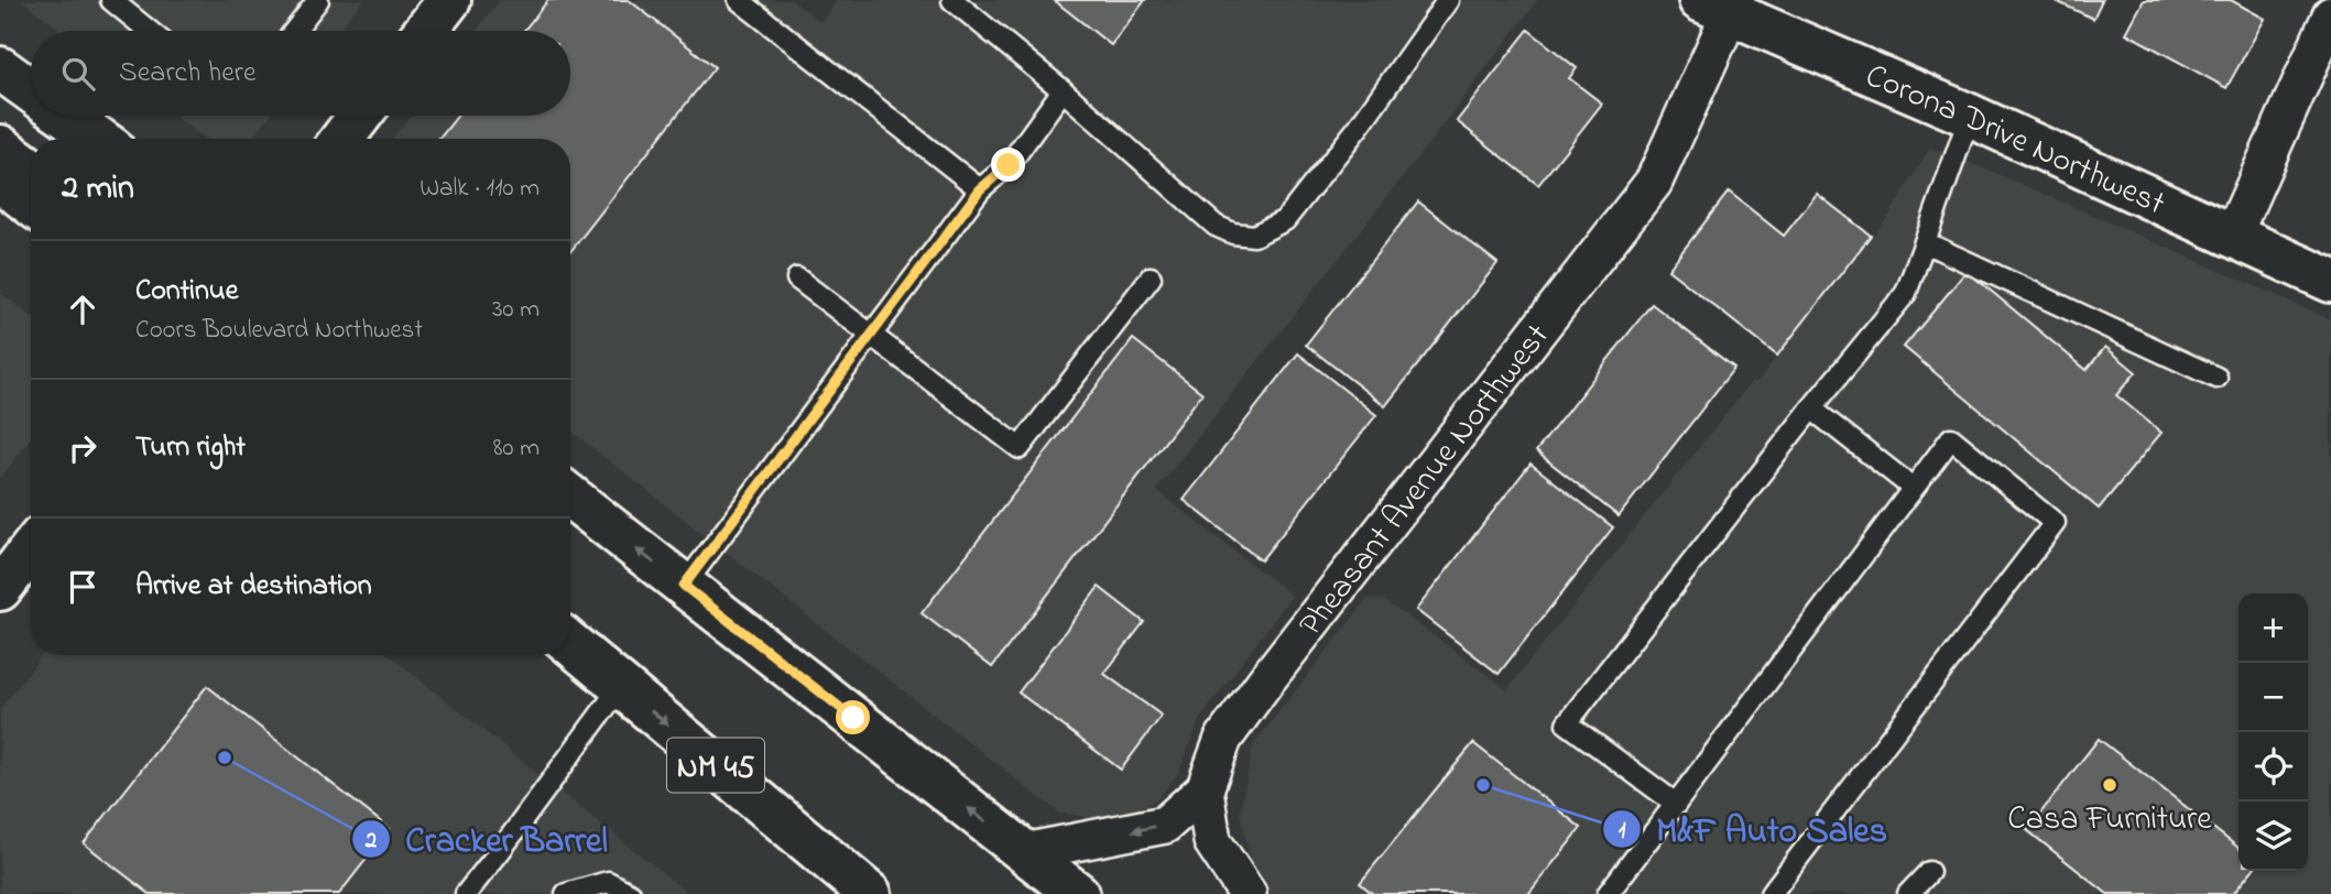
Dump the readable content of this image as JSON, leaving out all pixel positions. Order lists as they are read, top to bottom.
{
  "streets": {
    "main road": ["Corona Drive Northwest", "NM 45"],
    "street": ["Pheasant Avenue Northwest"]
  },
  "crossings": [
    ["Corona Drive Northwest", "Pheasant Avenue Northwest"]
  ],
  "places": ["Cracker Barrel", "M&F Auto Sales", "Casa Furniture"],
  "page": {
    "search": "Search here",
    "heading": ["2 min", "Walk · 110 m"],
    "list": [
      ["Continue", "Coors Boulevard Northwest", "30 m"],
      ["Turn right", "80 m"],
      "Arrive at destination"
    ],
    "map_buttons": ["+", "−"]
  }
}
